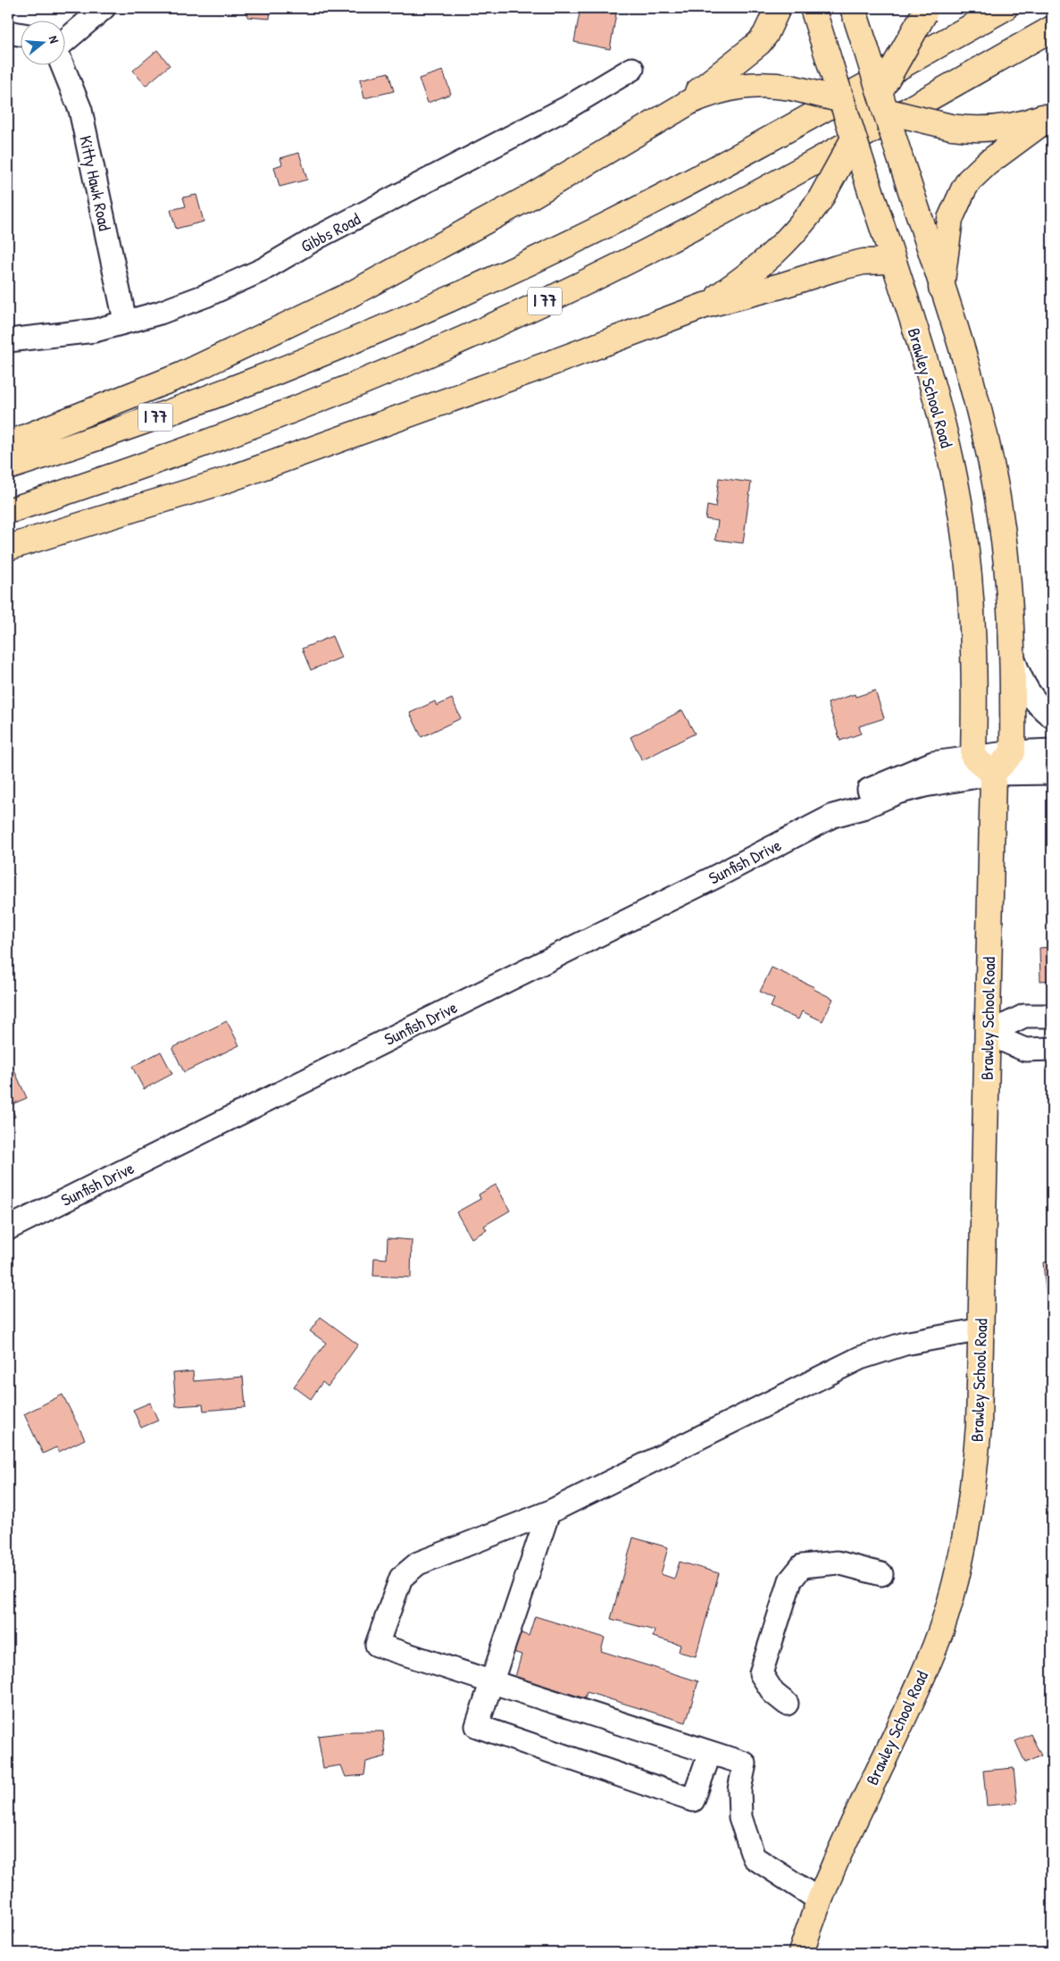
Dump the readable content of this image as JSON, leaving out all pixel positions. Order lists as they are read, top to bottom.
{
  "streets": {
    "main road": ["I 77", "Brawley School Road"],
    "street": ["Kitty Hawk Road", "Gibbs Road", "Sunfish Drive"]
  },
  "crossings": [
    ["Kitty Hawk Road", "Gibbs Road"],
    ["Brawley School Road", "Sunfish Drive"]
  ],
  "north": "right"
}
